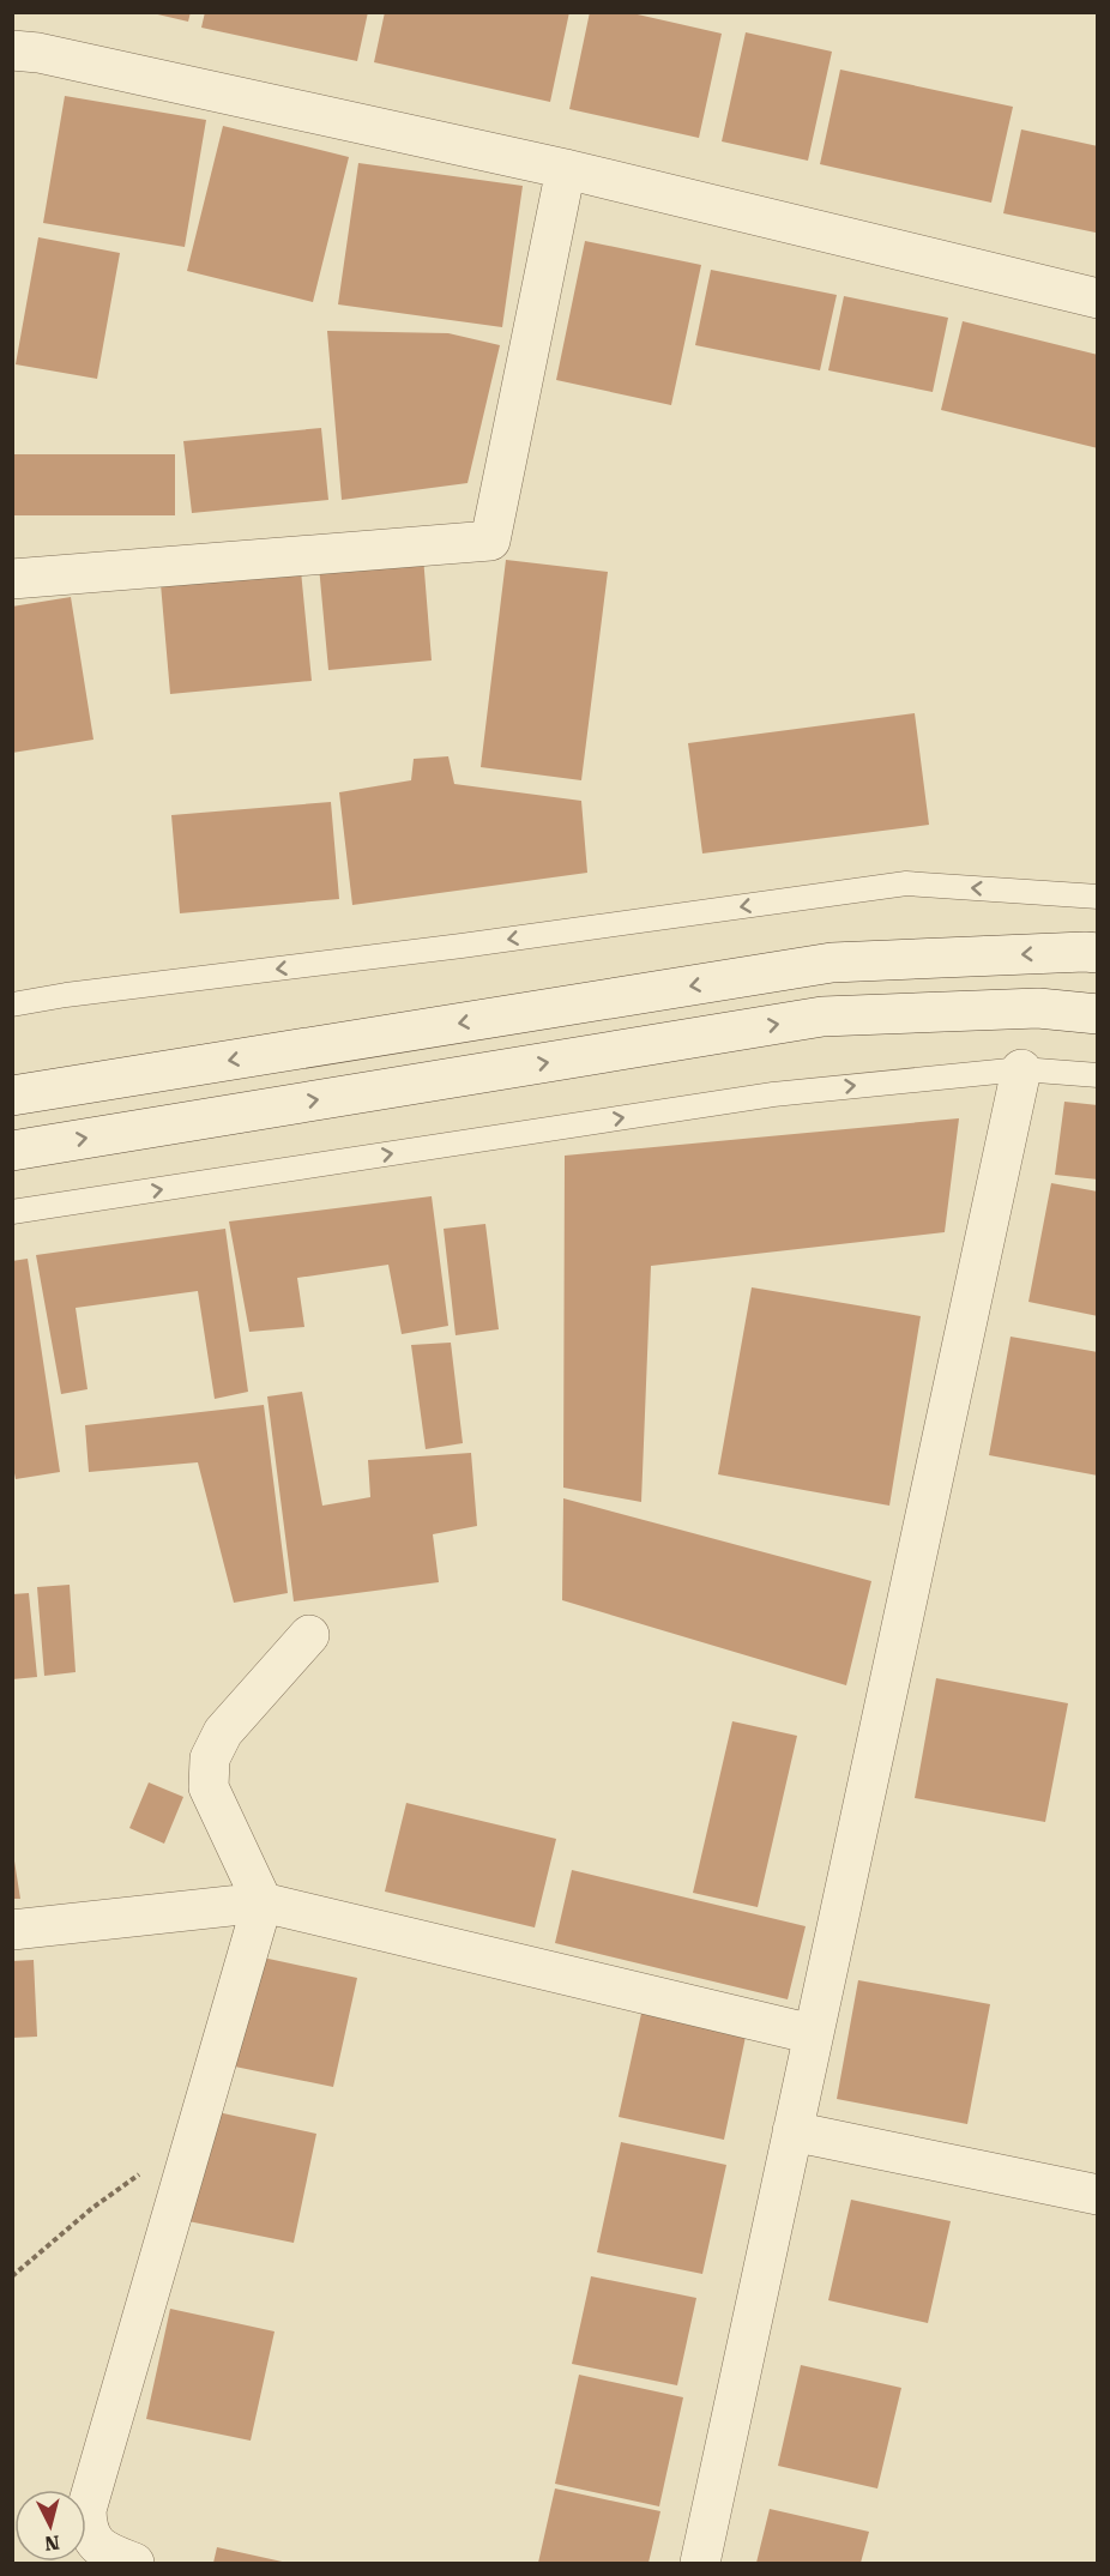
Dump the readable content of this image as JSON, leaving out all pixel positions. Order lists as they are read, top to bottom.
{
  "north": "bottom"
}
